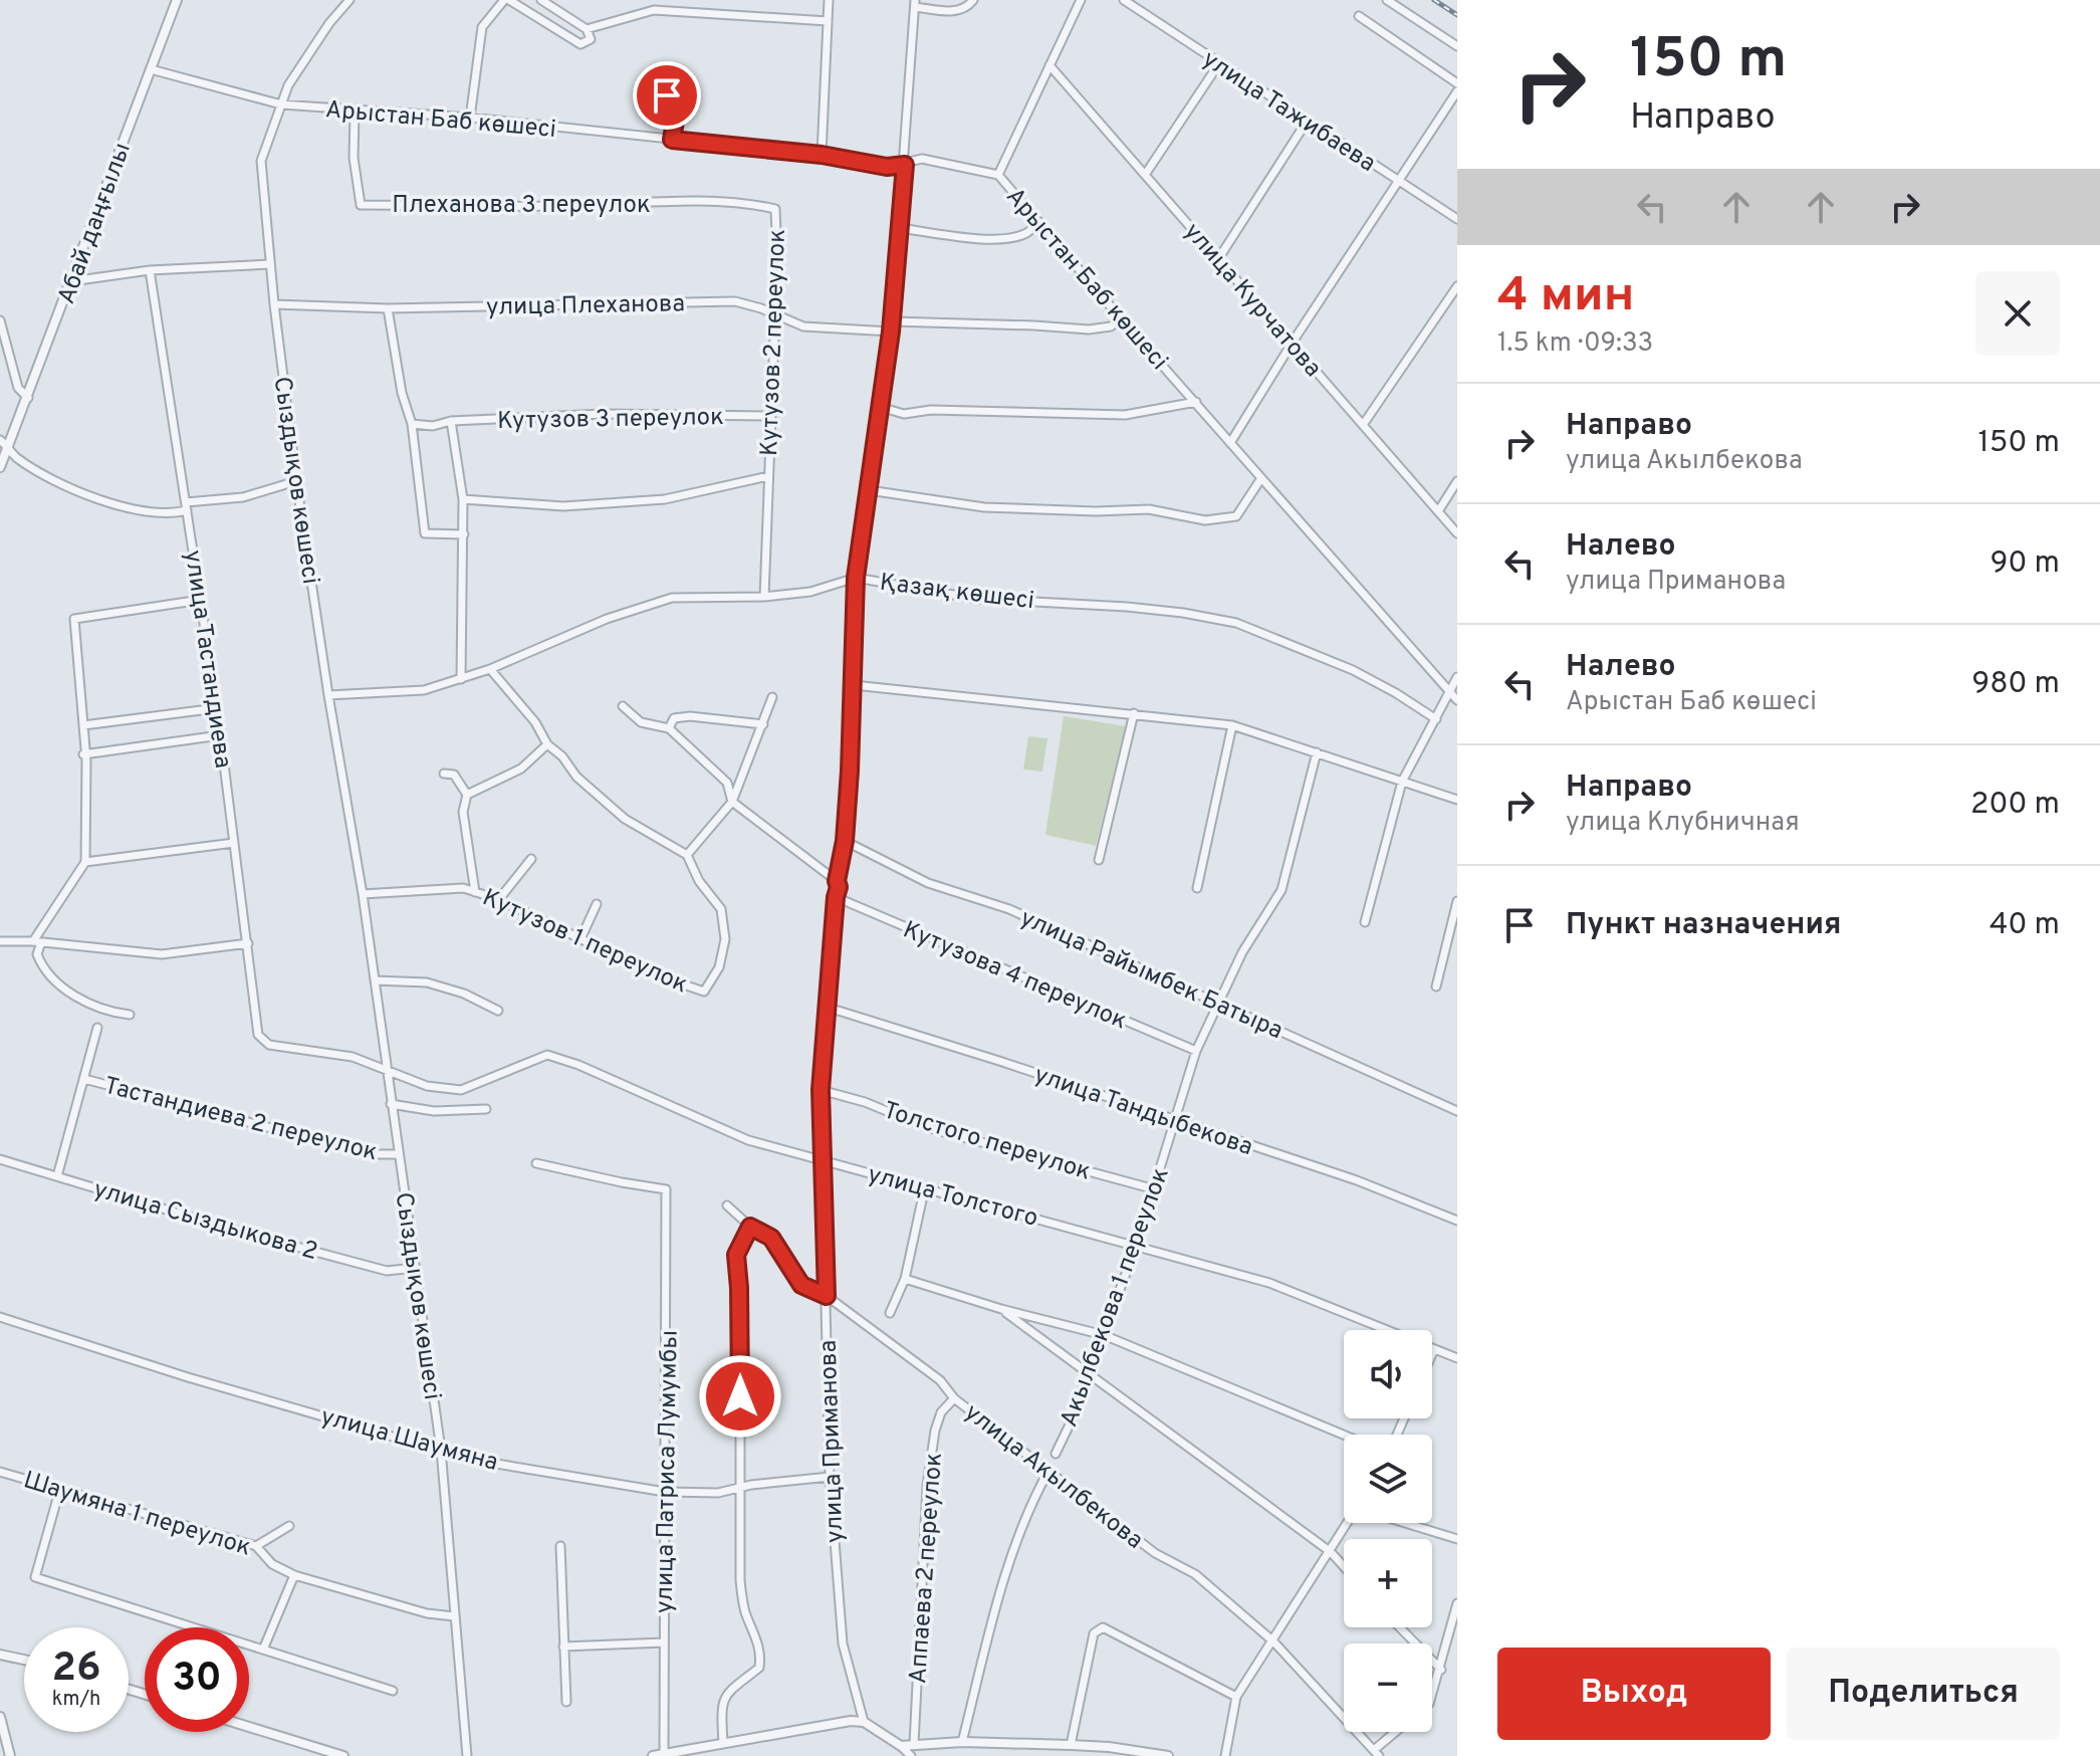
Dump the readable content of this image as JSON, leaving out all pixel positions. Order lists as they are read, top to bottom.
{
  "streets": {
    "street": [
      "улица Тажибаева",
      "Арыстан Баб көшесі",
      "Плеханова 3 переулок",
      "Абай даңғылы",
      "улица Курчатова",
      "улица Плеханова",
      "Кутузов 2 переулок",
      "Кутузов 3 переулок",
      "Сыздықов көшесі",
      "Қазақ көшесі",
      "улица Тастандиева",
      "Кутузов 1 переулок",
      "улица Райымбек Батыра",
      "Кутузова 4 переулок",
      "улица Тандыбекова",
      "Тастандиева 2 переулок",
      "Толстого переулок",
      "улица Толстого",
      "улица Сыздыкова 2",
      "Акылбекова 1 переулок",
      "улица Шаумяна",
      "улица Приманова",
      "улица Патриса Лумумбы",
      "улица Акылбекова",
      "Шаумяна 1 переулок",
      "Аппаева 2 переулок"
    ]
  },
  "crossings": [
    ["Арыстан Баб көшесі", "Плеханова 3 переулок"],
    ["Арыстан Баб көшесі", "Абай даңғылы"],
    ["Арыстан Баб көшесі", "Сыздықов көшесі"],
    ["Арыстан Баб көшесі", "улица Приманова"],
    ["Плеханова 3 переулок", "Кутузов 2 переулок"],
    ["улица Плеханова", "Кутузов 2 переулок"],
    ["улица Плеханова", "Сыздықов көшесі"],
    ["улица Плеханова", "улица Приманова"],
    ["Кутузов 2 переулок", "Кутузов 3 переулок"],
    ["Кутузов 2 переулок", "Қазақ көшесі"],
    ["Сыздықов көшесі", "Қазақ көшесі"],
    ["Сыздықов көшесі", "Кутузов 1 переулок"],
    ["Сыздықов көшесі", "Тастандиева 2 переулок"],
    ["Сыздықов көшесі", "улица Толстого"],
    ["Сыздықов көшесі", "улица Сыздыкова 2"],
    ["Сыздықов көшесі", "улица Шаумяна"],
    ["Сыздықов көшесі", "Шаумяна 1 переулок"],
    ["Қазақ көшесі", "улица Приманова"],
    ["улица Тастандиева", "улица Толстого"],
    ["улица Райымбек Батыра", "Акылбекова 1 переулок"],
    ["улица Райымбек Батыра", "улица Приманова"],
    ["Кутузова 4 переулок", "Акылбекова 1 переулок"],
    ["Кутузова 4 переулок", "улица Приманова"],
    ["улица Тандыбекова", "Акылбекова 1 переулок"],
    ["улица Тандыбекова", "улица Приманова"],
    ["Толстого переулок", "Акылбекова 1 переулок"],
    ["Толстого переулок", "улица Приманова"],
    ["улица Толстого", "Акылбекова 1 переулок"],
    ["улица Толстого", "улица Приманова"],
    ["улица Шаумяна", "улица Приманова"],
    ["улица Шаумяна", "улица Патриса Лумумбы"],
    ["улица Приманова", "улица Акылбекова"],
    ["улица Акылбекова", "Аппаева 2 переулок"]
  ],
  "page": {
    "turn": ["150 m", "Направо"],
    "heading": ["4 мин", "1.5 km · 09:33"],
    "list": [
      {
        "name": "Направо",
        "note": "улица Акылбекова",
        "value": "150 m"
      },
      {
        "name": "Налево",
        "note": "улица Приманова",
        "value": "90 m"
      },
      {
        "name": "Налево",
        "note": "Арыстан Баб көшесі",
        "value": "980 m"
      },
      {
        "name": "Направо",
        "note": "улица Клубничная",
        "value": "200 m"
      },
      {
        "name": "Пункт назначения",
        "value": "40 m"
      }
    ],
    "map_buttons": ["+", "−"],
    "speed": "26 km/h",
    "limit": "30",
    "buttons": ["Выход", "Поделиться"]
  }
}
